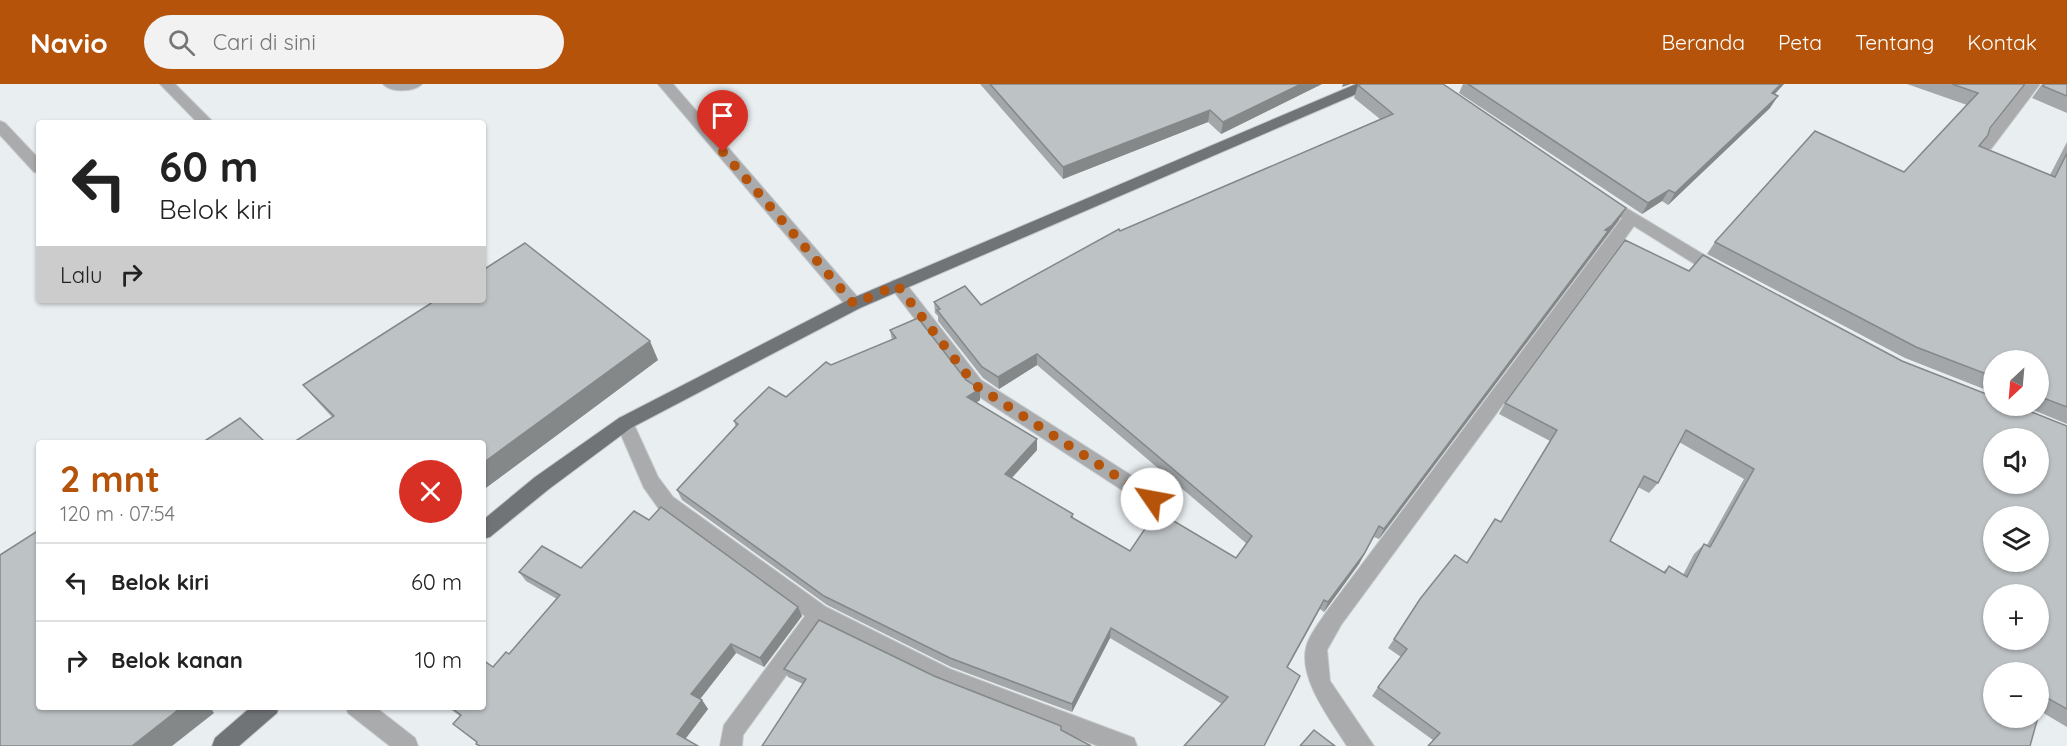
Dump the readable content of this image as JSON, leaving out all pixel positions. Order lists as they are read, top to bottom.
{
  "north": "bottom left",
  "page": {
    "header": "Navio",
    "search": "Cari di sini",
    "nav": [
      "Beranda",
      "Peta",
      "Tentang",
      "Kontak"
    ],
    "turn": ["60 m", "Belok kiri"],
    "then": "Lalu",
    "map_buttons": ["+", "−"],
    "heading": ["2 mnt", "120 m · 07:54"],
    "list": [
      {
        "name": "Belok kiri",
        "value": "60 m"
      },
      {
        "name": "Belok kanan",
        "value": "10 m"
      }
    ]
  }
}
